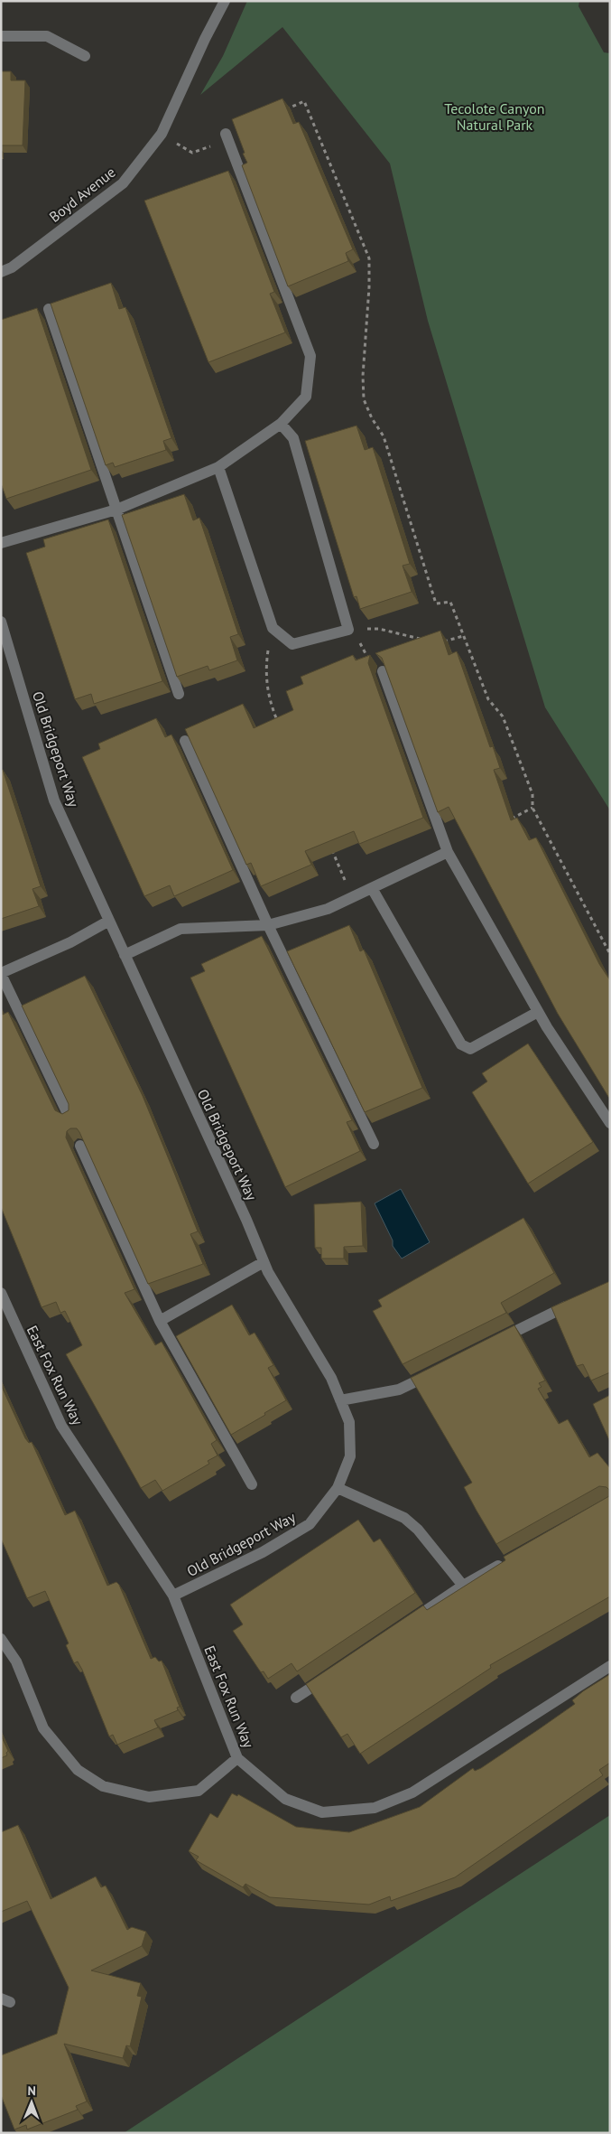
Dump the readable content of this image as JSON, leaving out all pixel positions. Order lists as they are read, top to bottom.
{
  "streets": {
    "street": ["Boyd Avenue", "Old Bridgeport Way", "East Fox Run Way"]
  },
  "crossings": [
    ["Old Bridgeport Way", "East Fox Run Way"]
  ],
  "parks": ["Tecolote Canyon Natural Park"],
  "north": "top"
}
